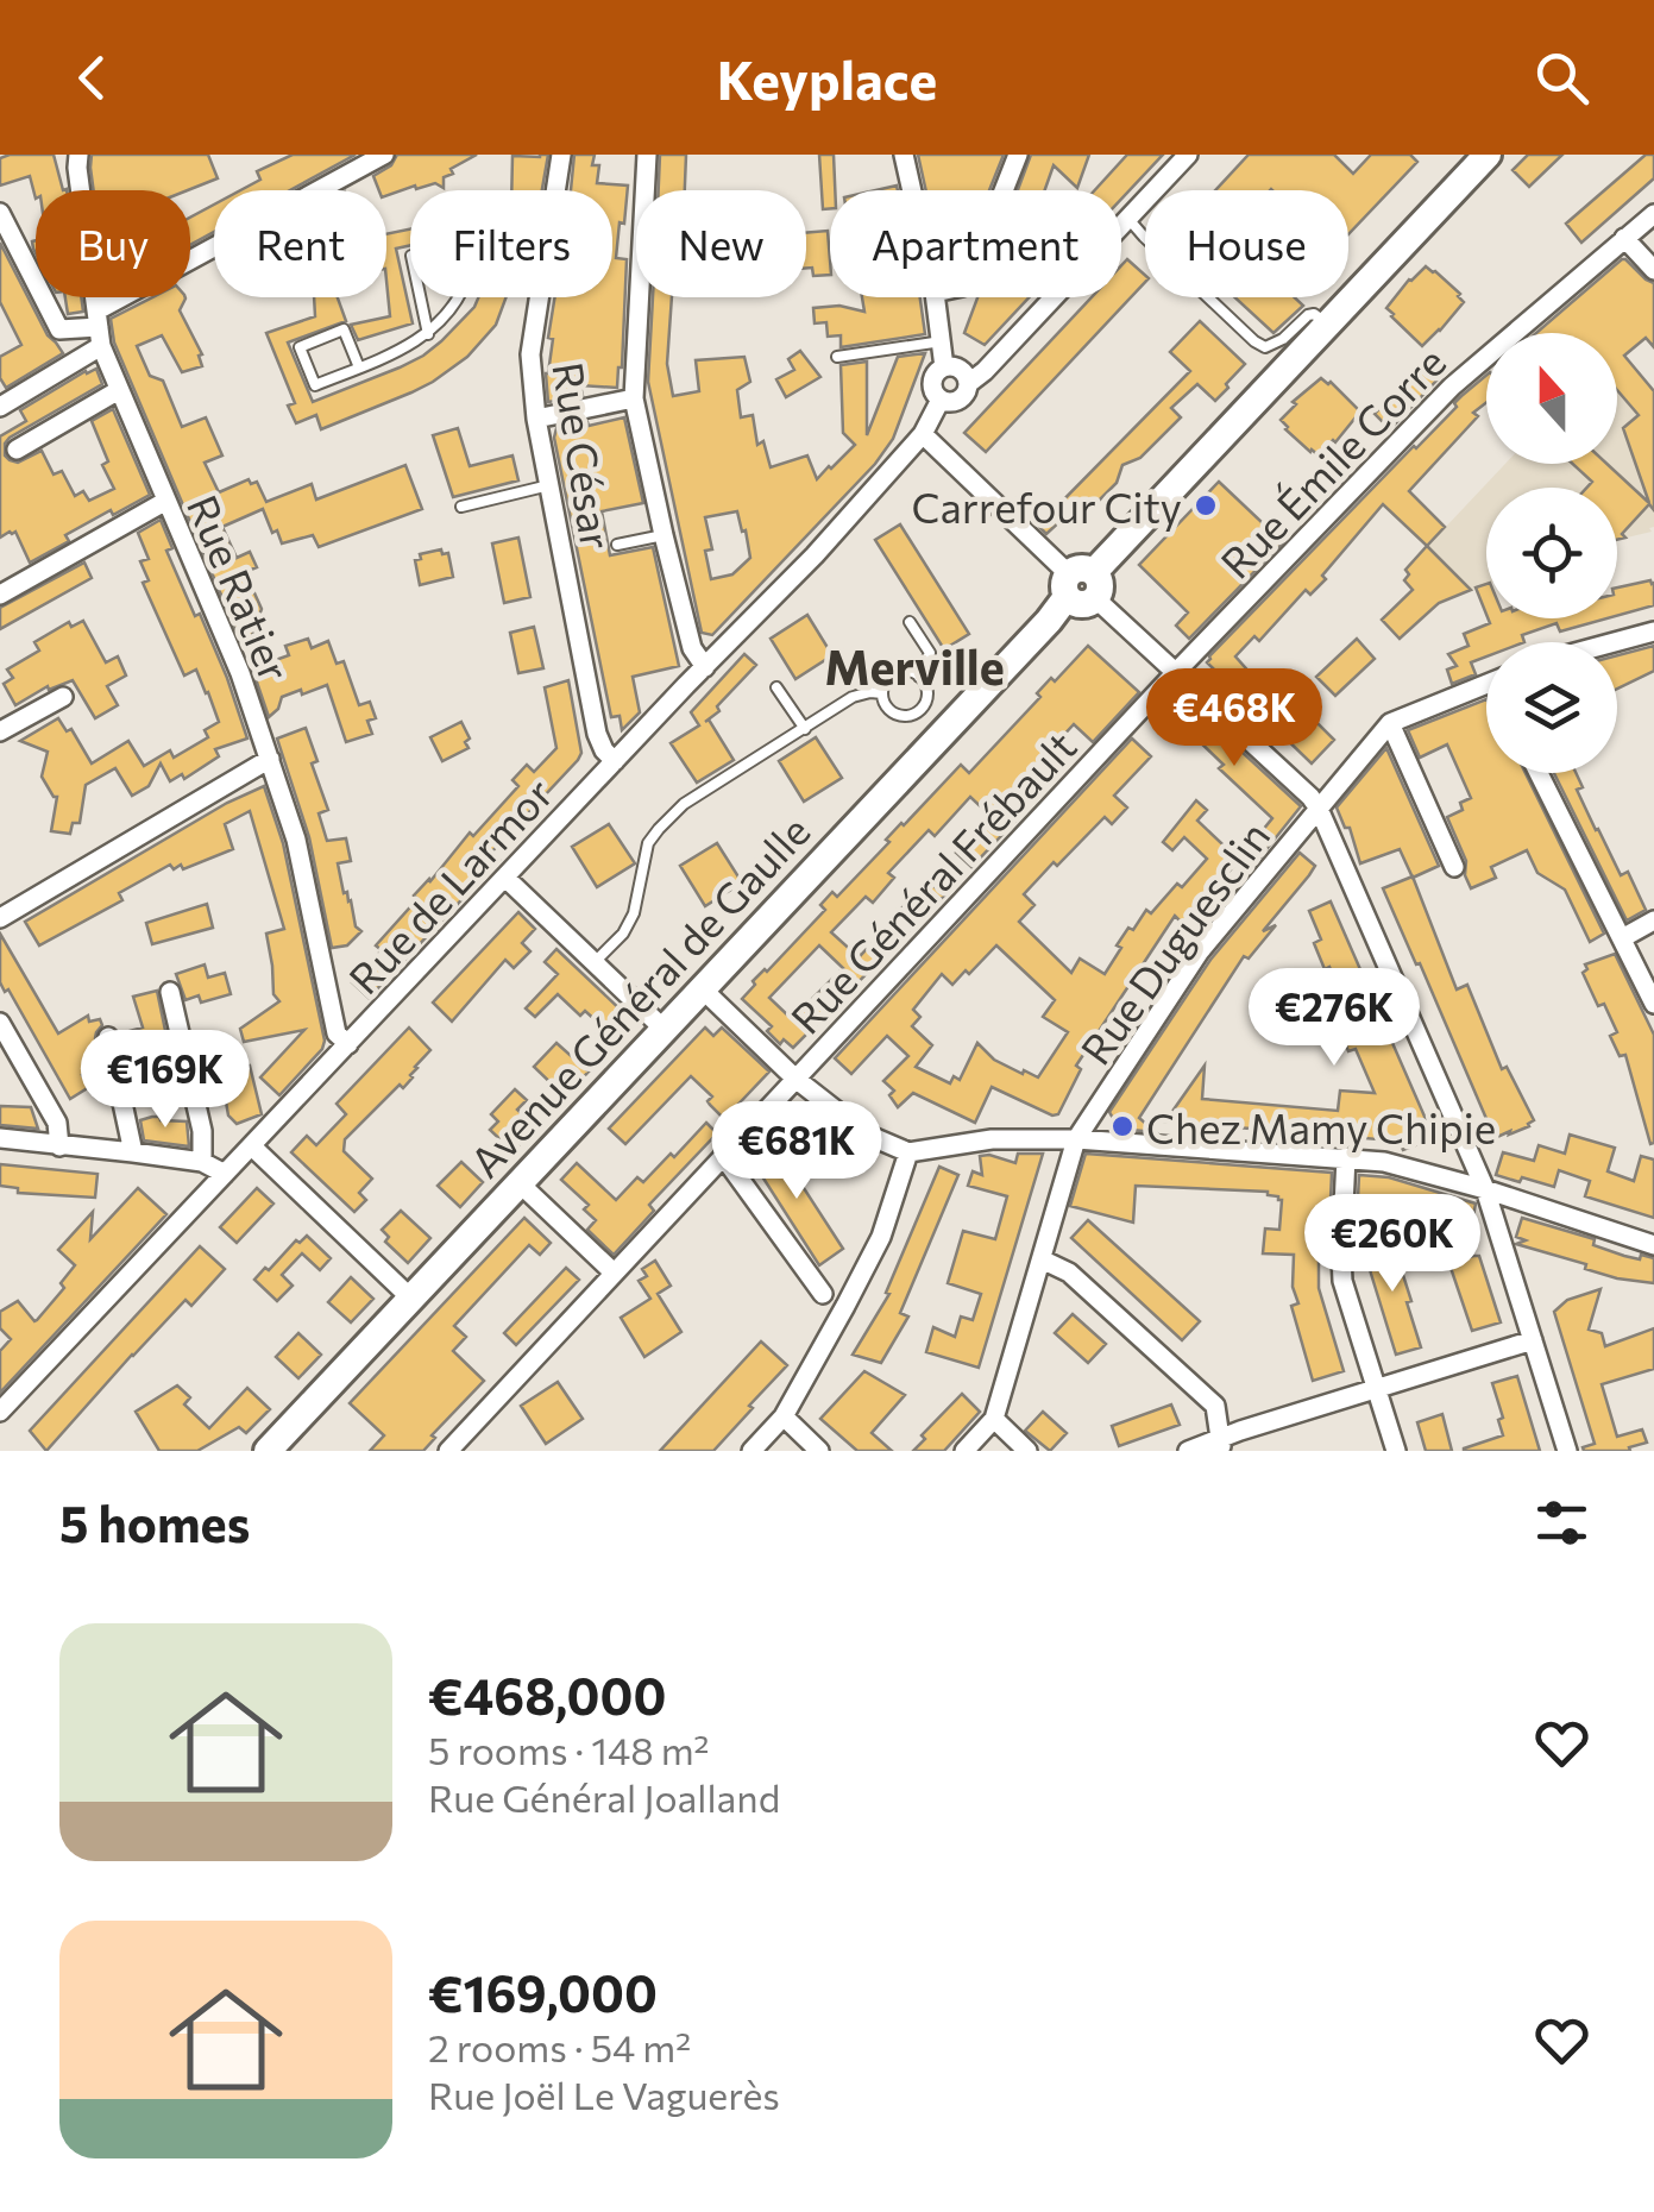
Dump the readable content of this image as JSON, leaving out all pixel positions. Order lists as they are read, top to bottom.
{
  "streets": {
    "main road": ["Avenue Général de Gaulle"],
    "street": [
      "Rue César",
      "Rue Émile Corre",
      "Rue Ratier",
      "Rue Général Frébault",
      "Rue de Larmor",
      "Rue Duguesclin"
    ]
  },
  "crossings": [
    ["Rue César", "Rue de Larmor"],
    ["Rue Émile Corre", "Rue Général Frébault"],
    ["Rue Ratier", "Rue de Larmor"]
  ],
  "districts": ["Merville"],
  "places": ["Carrefour City", "Chez Mamy Chipie"],
  "north": "top",
  "page": {
    "header": "Keyplace",
    "chip": [
      "Buy",
      "Rent",
      "Filters",
      "New",
      "Apartment",
      "House"
    ],
    "price": [
      "€468K",
      "€276K",
      "€169K",
      "€681K",
      "€260K"
    ],
    "heading": "5 homes",
    "list": [
      {
        "name": "€468,000",
        "note": "5 rooms · 148 m² · Rue Général Joalland"
      },
      {
        "name": "€169,000",
        "note": "2 rooms · 54 m² · Rue Joël Le Vaguerès"
      }
    ]
  }
}
